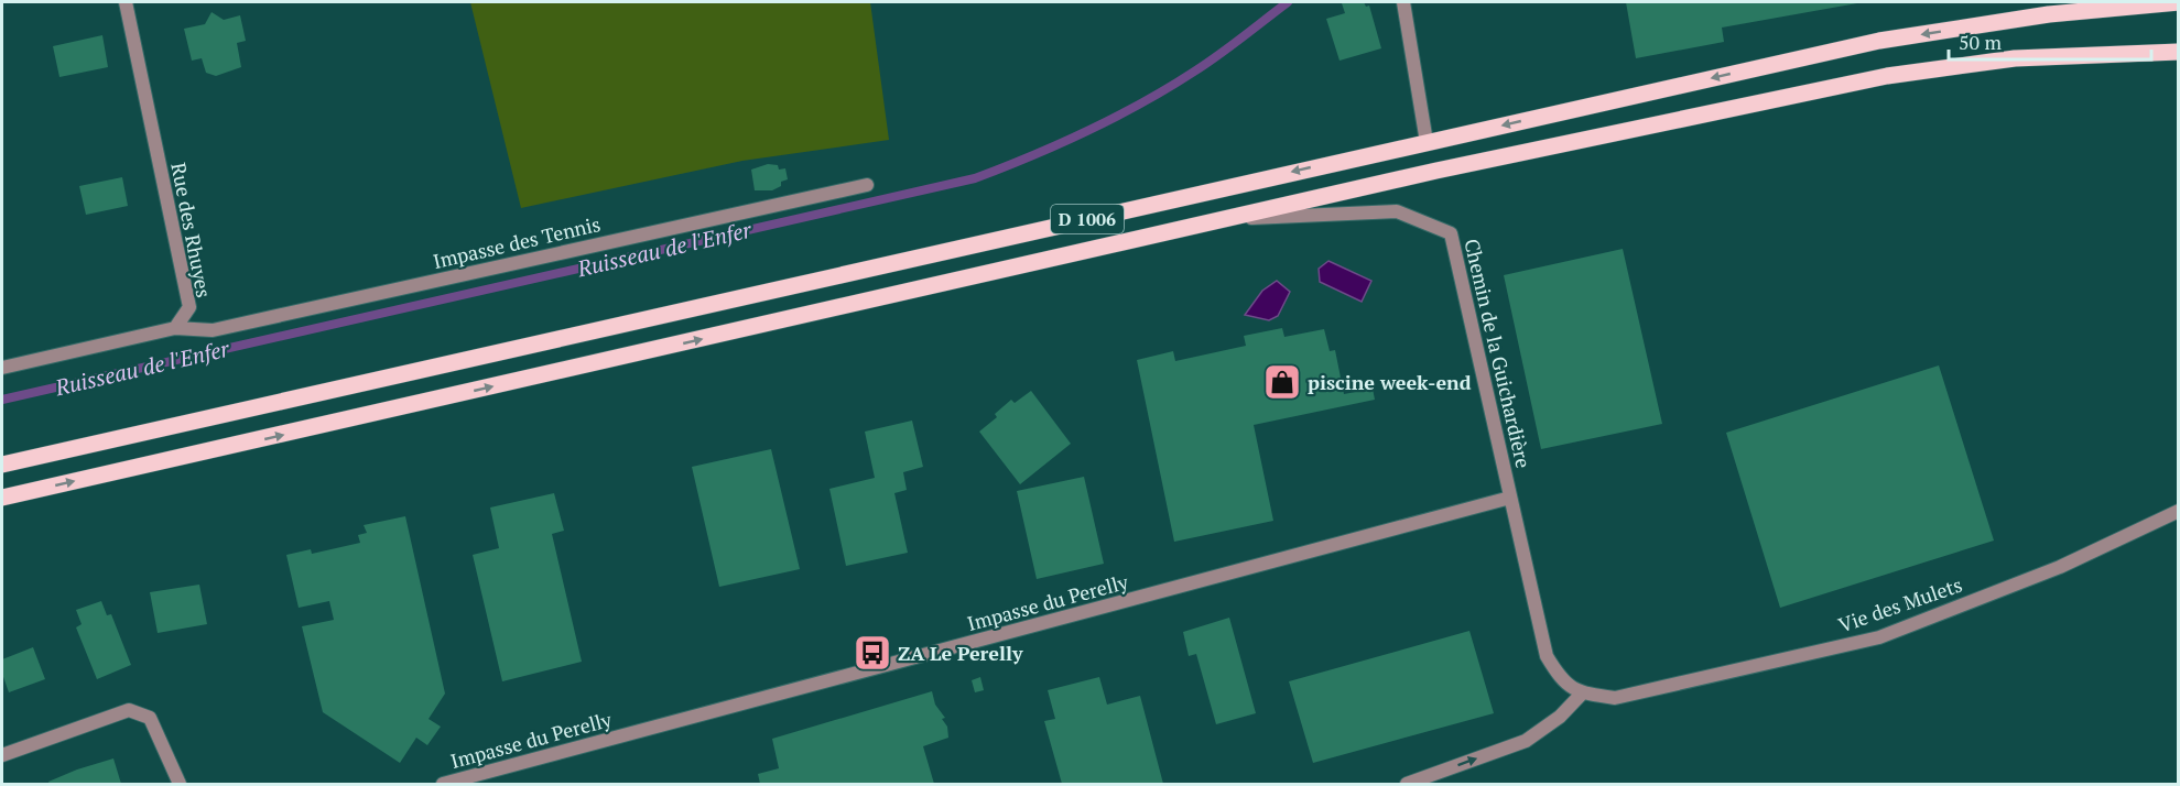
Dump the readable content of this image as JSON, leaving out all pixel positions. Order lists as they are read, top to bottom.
{
  "streets": {
    "main road": ["D 1006"],
    "street": [
      "Rue des Rhuyes",
      "Impasse des Tennis",
      "Chemin de la Guichardière",
      "Impasse du Perelly",
      "Vie des Mulets"
    ]
  },
  "crossings": [
    ["D 1006", "Chemin de la Guichardière"],
    ["Rue des Rhuyes", "Impasse des Tennis"],
    ["Chemin de la Guichardière", "Impasse du Perelly"],
    ["Chemin de la Guichardière", "Vie des Mulets"]
  ],
  "water": ["Ruisseau de l'Enfer"],
  "places": {
    "shop": ["piscine week-end"],
    "bus stop": ["ZA Le Perelly"]
  },
  "scale_bar": "50 m"
}
